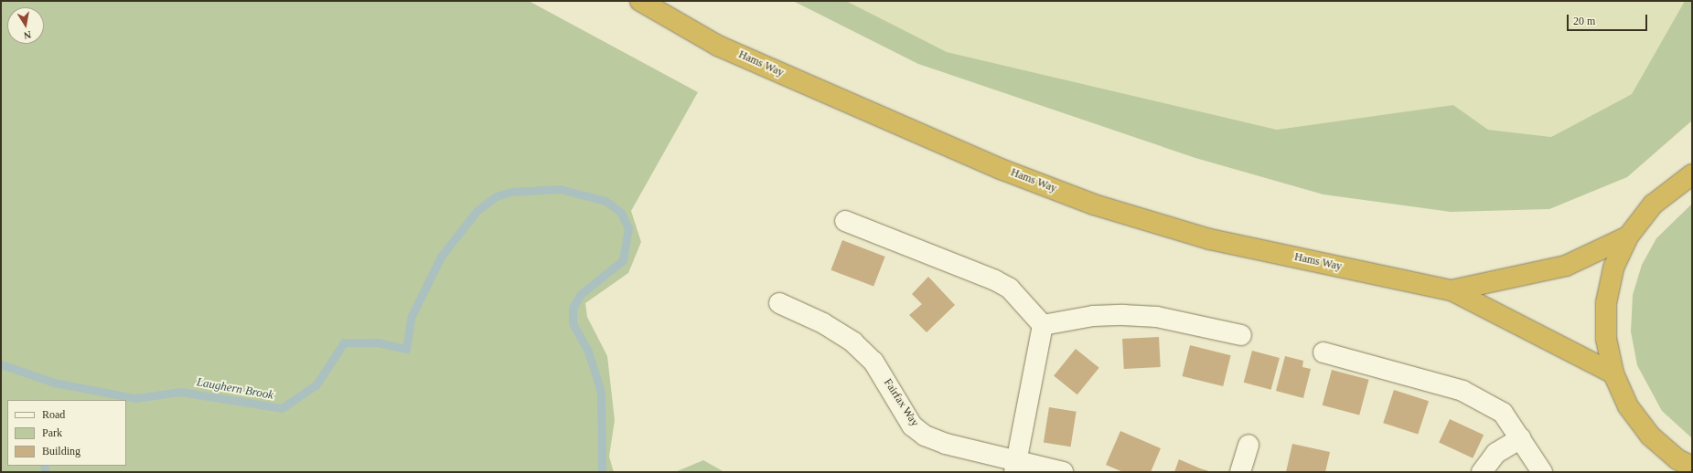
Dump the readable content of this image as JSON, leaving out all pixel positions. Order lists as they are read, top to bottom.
{
  "streets": {
    "highway": ["Hams Way"],
    "street": ["Fairfax Way"]
  },
  "water": ["Laughern Brook"],
  "legend": ["Road", "Park", "Building"],
  "scale_bar": "20 m",
  "north": "bottom"
}
